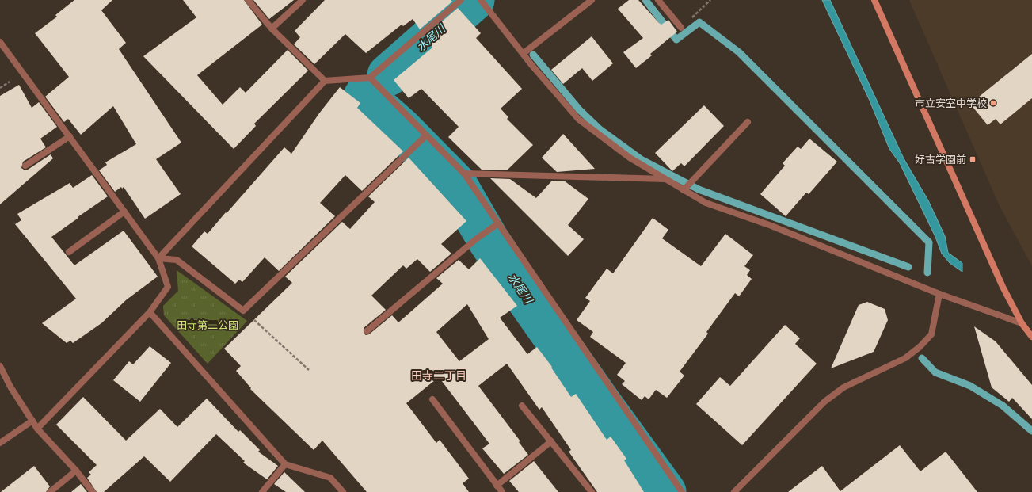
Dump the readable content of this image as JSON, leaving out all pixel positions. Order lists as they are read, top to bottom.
{
  "districts": ["田寺二丁目"],
  "water": ["水尾川"],
  "parks": ["田寺第二公園"],
  "places": {
    "other": ["市立安室中学校"],
    "transit": ["好古学園前"]
  }
}
